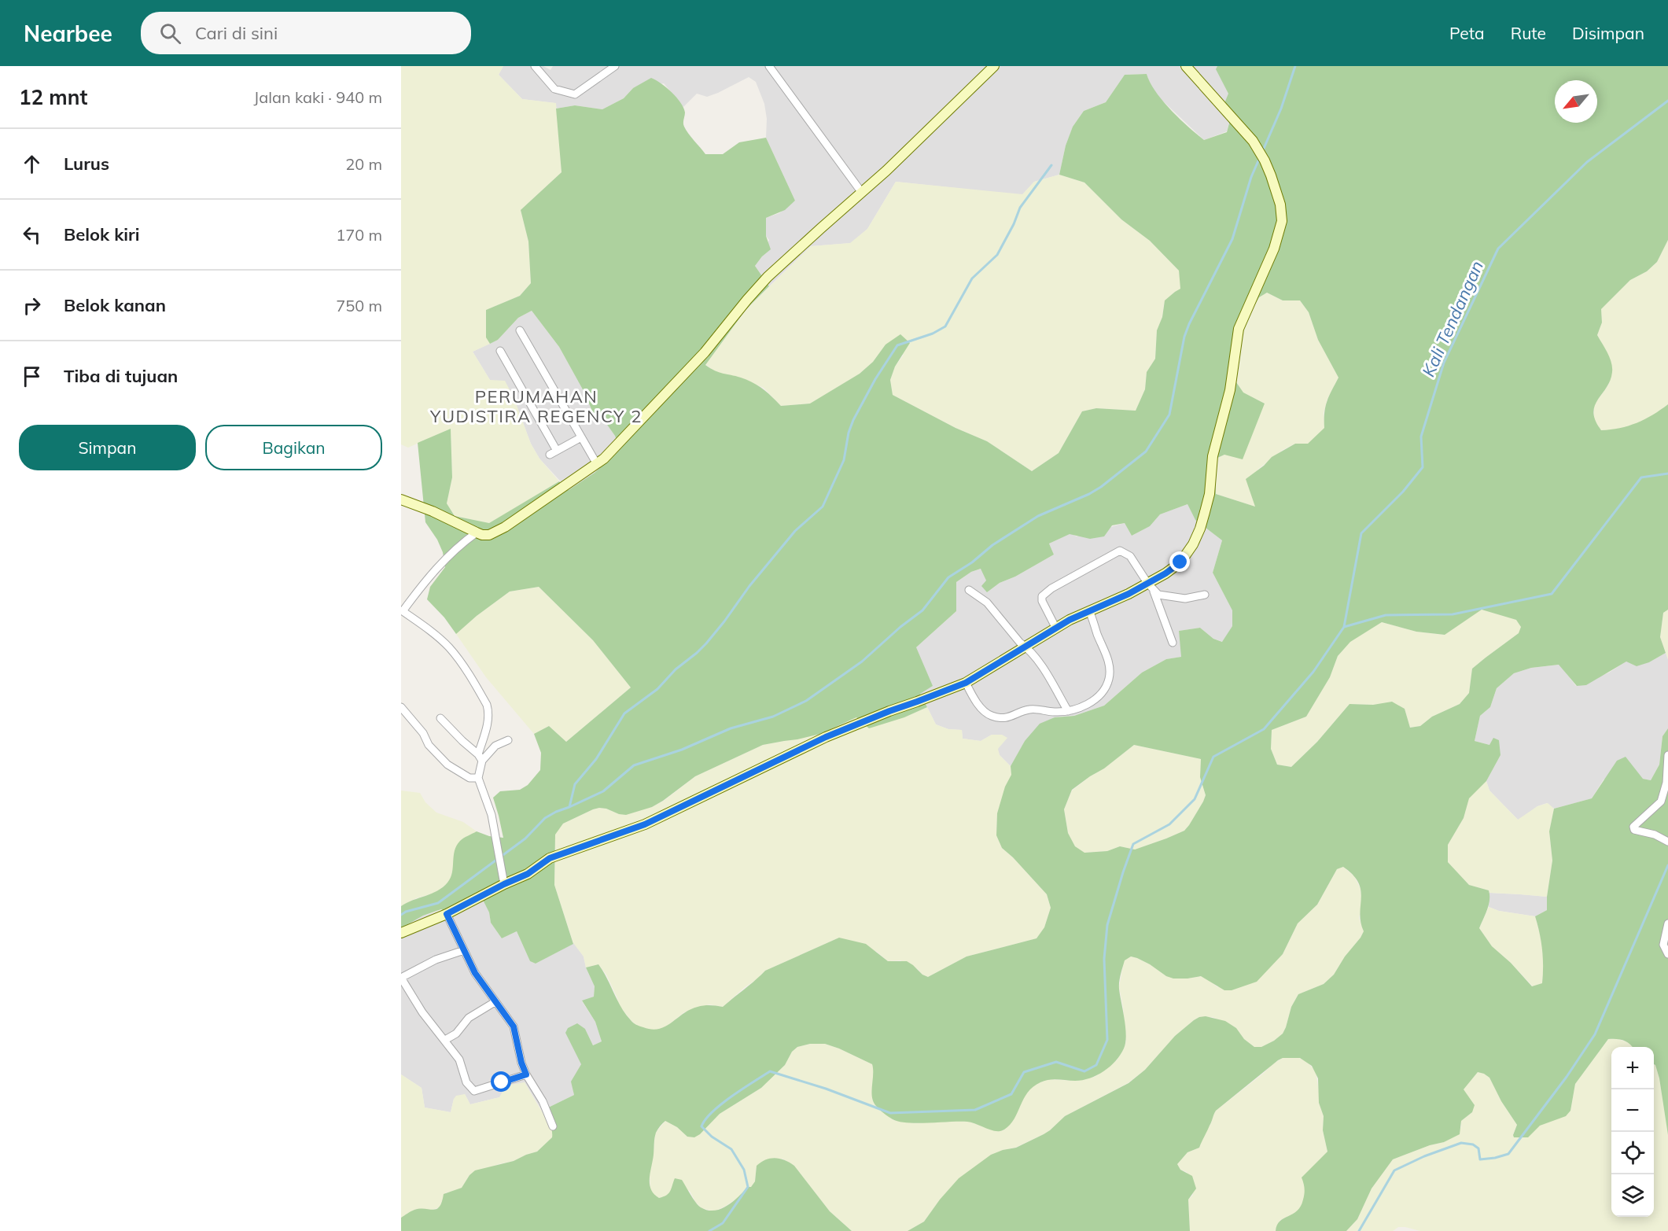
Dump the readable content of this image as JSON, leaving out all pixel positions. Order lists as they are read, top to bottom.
{
  "districts": ["PERUMAHAN YUDISTIRA REGENCY 2"],
  "water": ["Kali Tendangan"],
  "north": "bottom left",
  "page": {
    "header": "Nearbee",
    "search": "Cari di sini",
    "nav": ["Peta", "Rute", "Disimpan"],
    "heading": ["12 mnt", "Jalan kaki · 940 m"],
    "list": [
      ["Lurus", "20 m"],
      ["Belok kiri", "170 m"],
      ["Belok kanan", "750 m"],
      "Tiba di tujuan"
    ],
    "buttons": ["Simpan", "Bagikan"],
    "map_buttons": ["+", "−"]
  }
}
